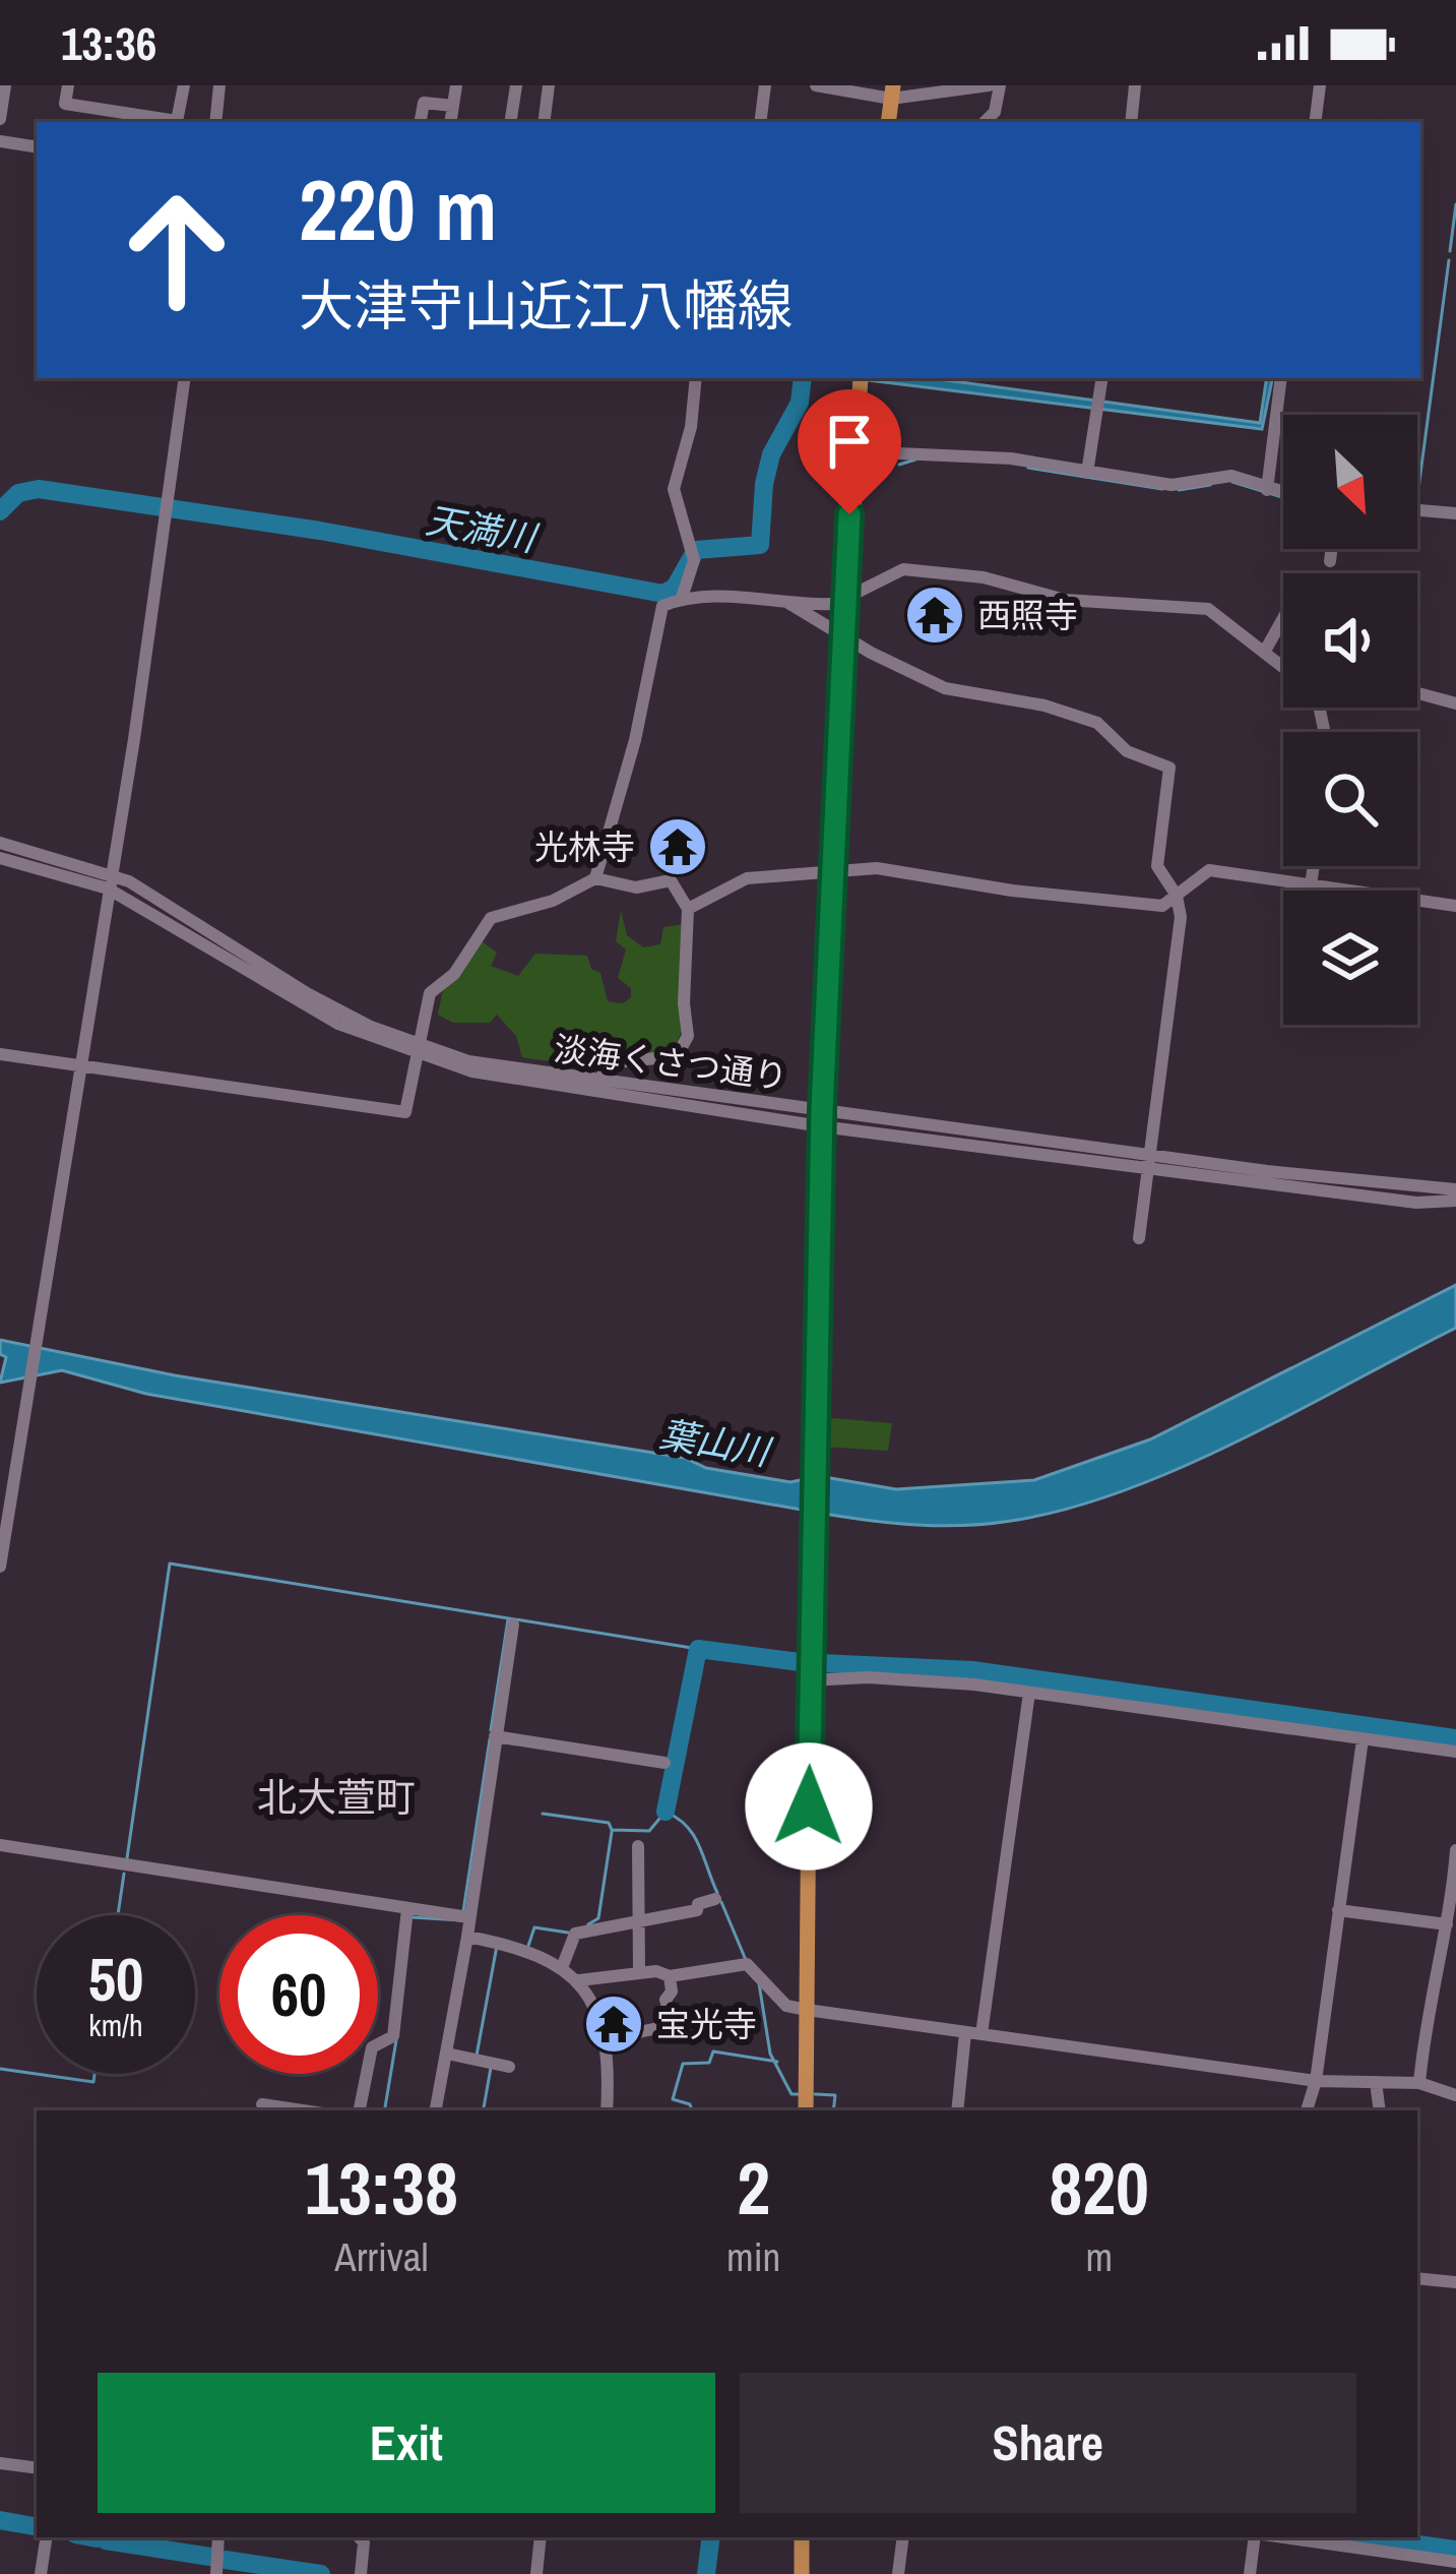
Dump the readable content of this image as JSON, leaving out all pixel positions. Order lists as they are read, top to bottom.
{
  "streets": {
    "street": ["淡海くさつ通り"]
  },
  "districts": ["北大萱町"],
  "water": ["天満川", "葉山川"],
  "places": {
    "temple": ["西照寺", "光林寺", "宝光寺"]
  },
  "north": "bottom right",
  "page": {
    "status": "13:36",
    "turn": ["220 m", "大津守山近江八幡線"],
    "speed": "50 km/h",
    "limit": "60",
    "eta": [
      "13:38",
      "Arrival",
      "2",
      "min",
      "820",
      "m"
    ],
    "buttons": ["Exit", "Share"]
  }
}
